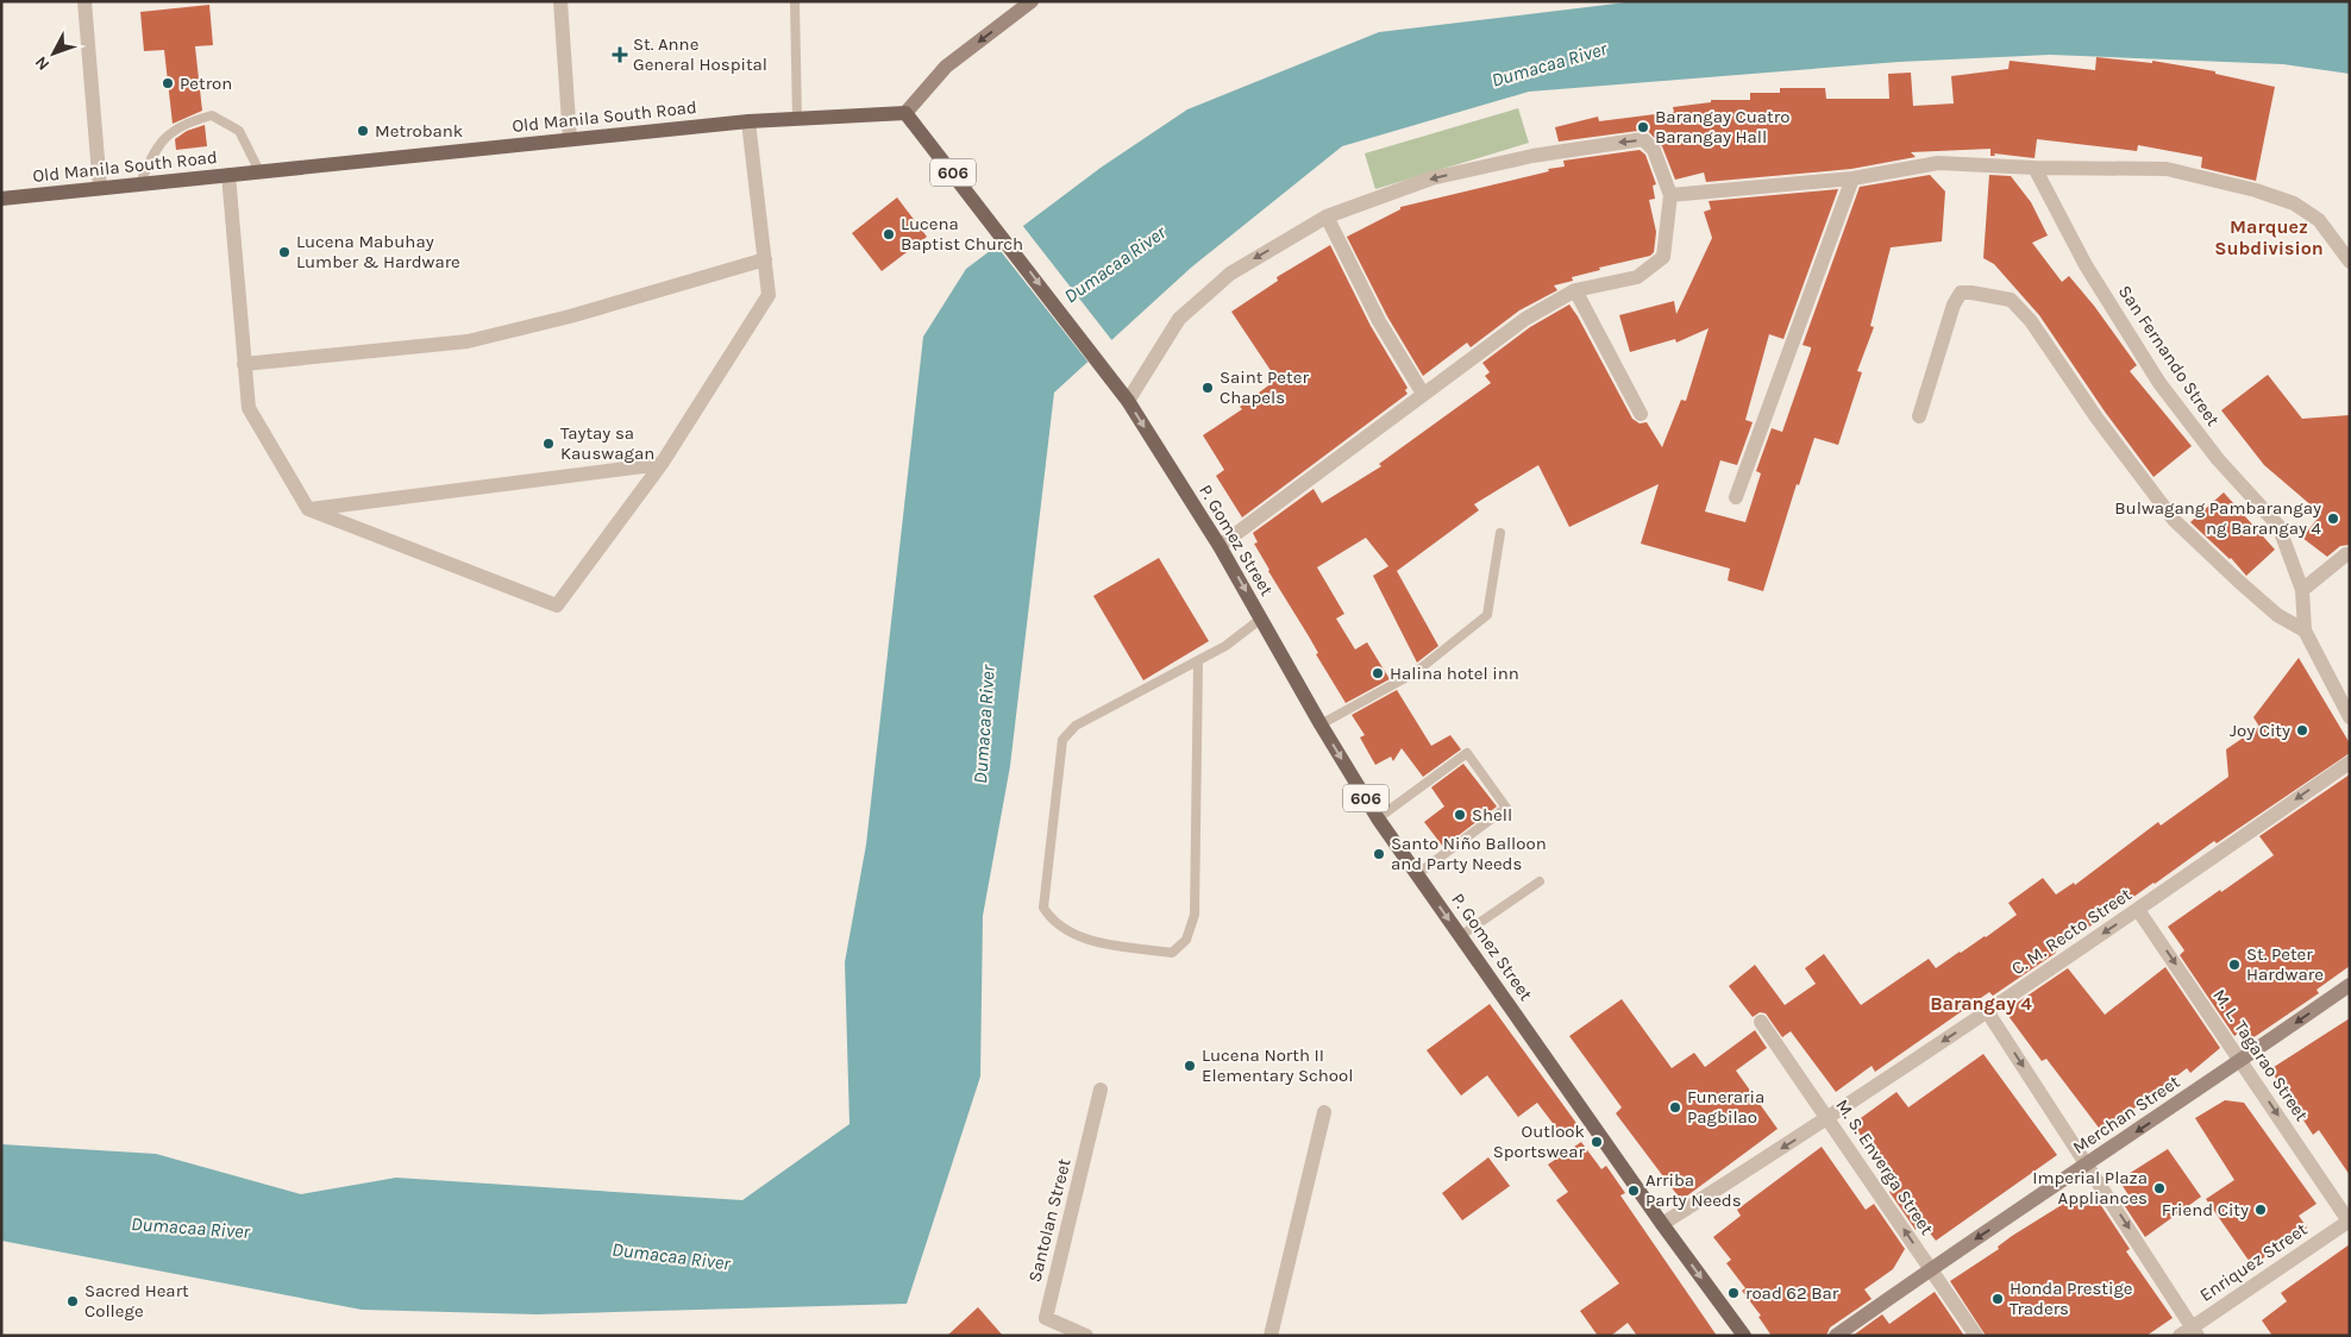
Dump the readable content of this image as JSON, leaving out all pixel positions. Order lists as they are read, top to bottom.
{
  "streets": {
    "main road": [
      "Old Manila South Road",
      "606",
      "P. Gomez Street",
      "Merchan Street"
    ],
    "street": [
      "San Fernando Street",
      "C. M. Recto Street",
      "M. L. Tagarao Street",
      "M. S. Enverga Street",
      "Santolan Street",
      "Enriquez Street"
    ]
  },
  "crossings": [
    ["Old Manila South Road", "P. Gomez Street"],
    ["P. Gomez Street", "C. M. Recto Street"],
    ["C. M. Recto Street", "M. L. Tagarao Street"],
    ["C. M. Recto Street", "M. S. Enverga Street"],
    ["M. L. Tagarao Street", "Merchan Street"],
    ["M. L. Tagarao Street", "Enriquez Street"],
    ["Merchan Street", "M. S. Enverga Street"]
  ],
  "one_way": [
    "P. Gomez Street",
    "C. M. Recto Street",
    "M. L. Tagarao Street",
    "Merchan Street",
    "M. S. Enverga Street"
  ],
  "districts": ["Marquez Subdivision", "Barangay 4"],
  "water": ["Dumacaa River"],
  "places": {
    "health": ["St. Anne General Hospital"],
    "other": [
      "Petron",
      "Barangay Cuatro Barangay Hall",
      "Metrobank",
      "Lucena Baptist Church",
      "Lucena Mabuhay Lumber & Hardware",
      "Saint Peter Chapels",
      "Taytay sa Kauswagan",
      "Bulwagang Pambarangay ng Barangay 4",
      "Halina hotel inn",
      "Joy City",
      "Shell",
      "Santo Niño Balloon and Party Needs",
      "St. Peter Hardware",
      "Lucena North II Elementary School",
      "Funeraria Pagbilao",
      "Outlook Sportswear",
      "Imperial Plaza Appliances",
      "Arriba Party Needs",
      "Friend City",
      "road 62 Bar",
      "Honda Prestige Traders",
      "Sacred Heart College"
    ]
  },
  "north": "bottom left"
}
